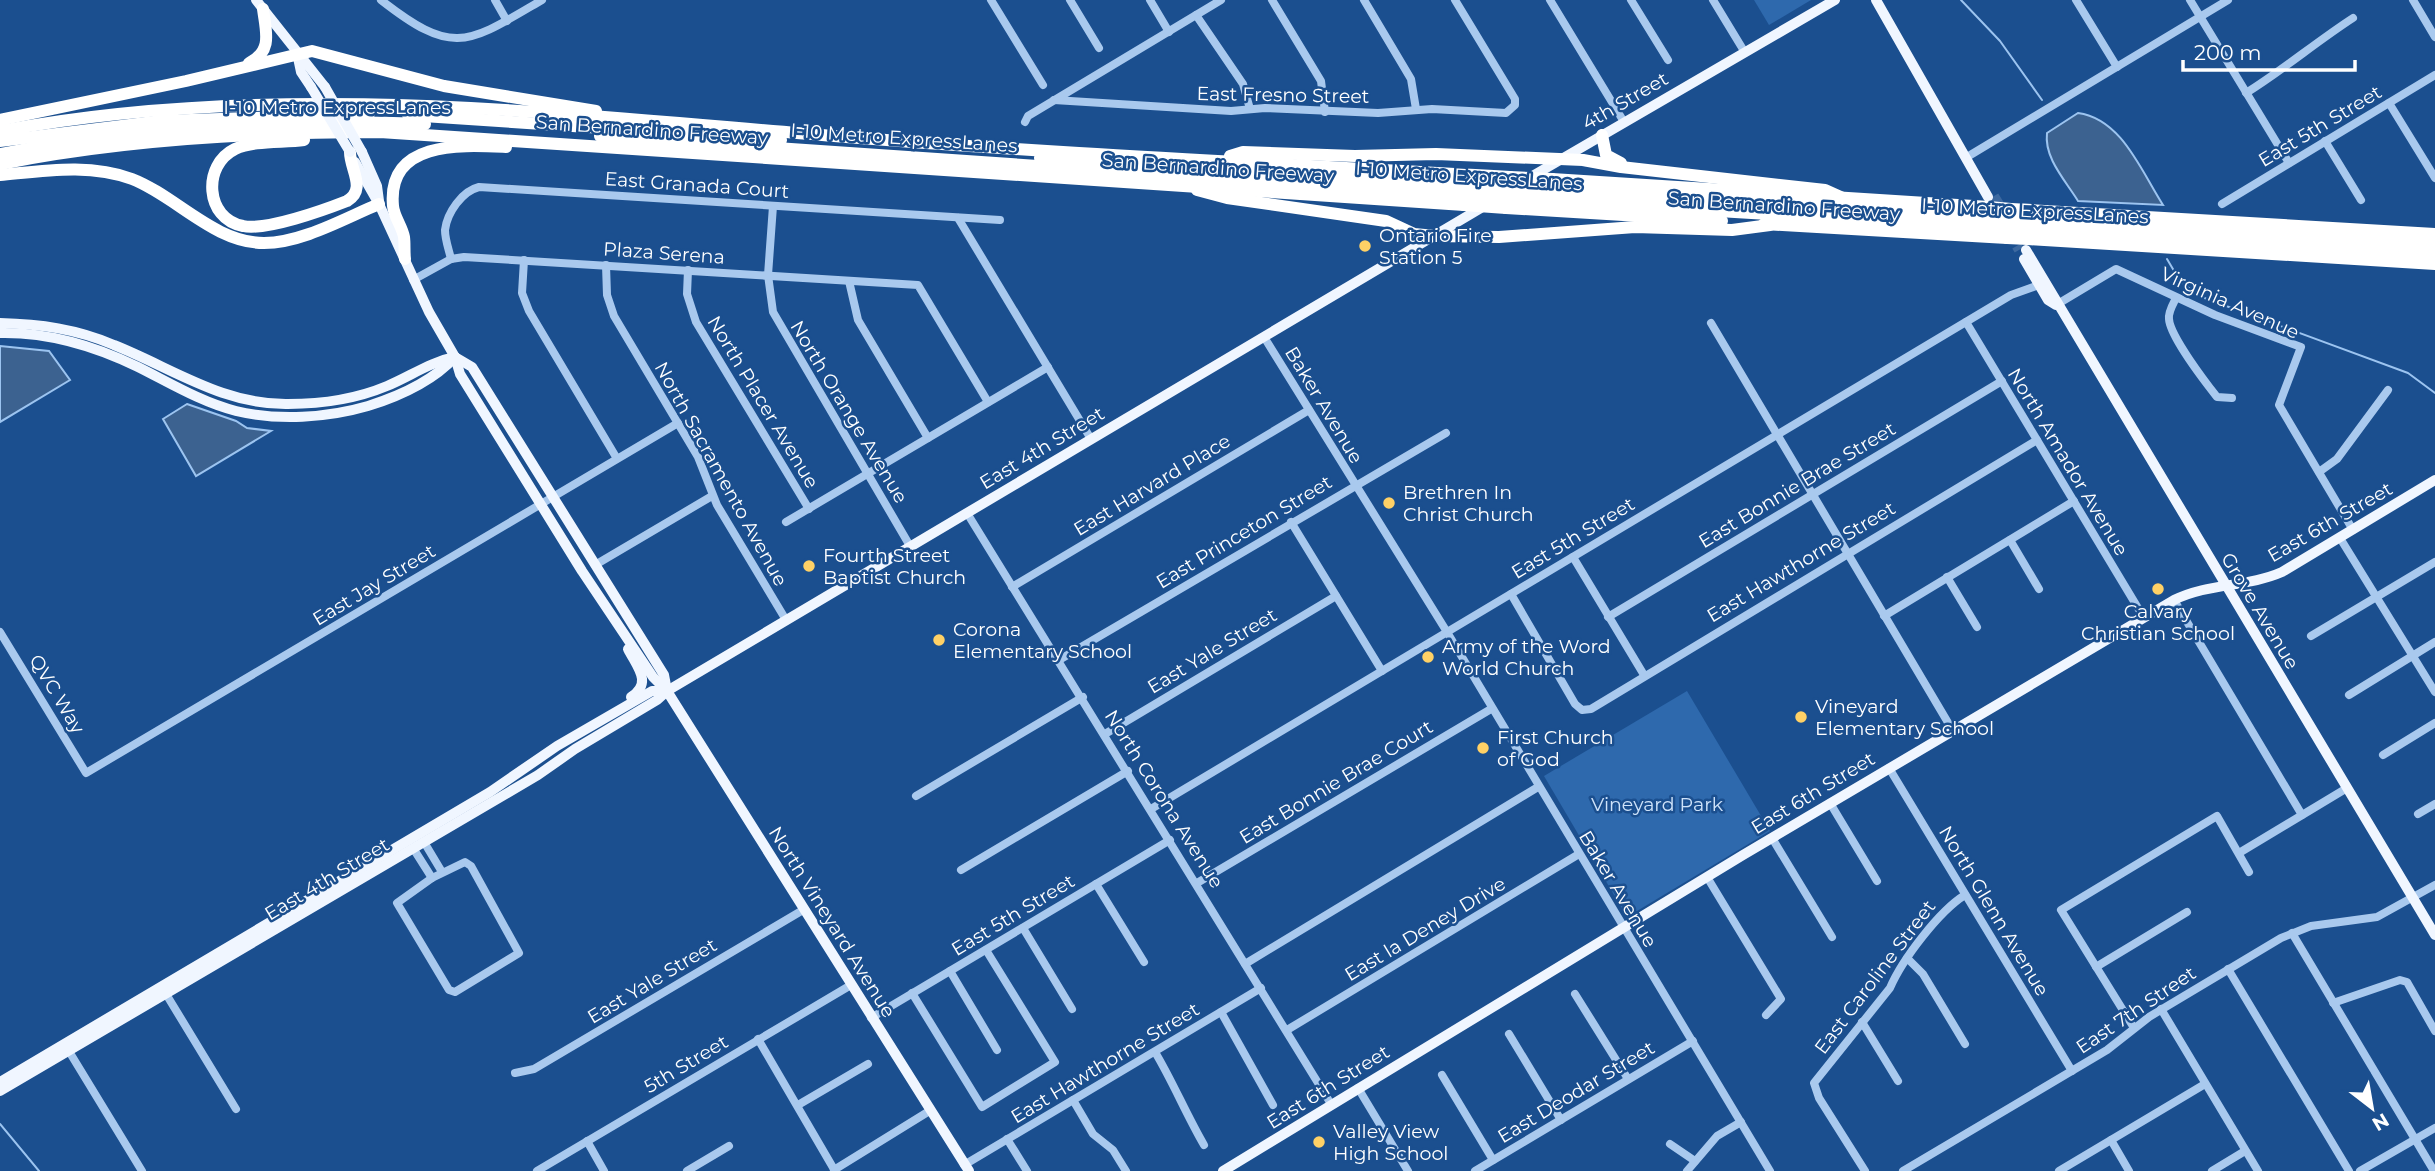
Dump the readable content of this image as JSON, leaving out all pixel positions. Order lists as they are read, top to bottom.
{
  "streets": {
    "highway": ["I-10 Metro ExpressLanes", "San Bernardino Freeway"],
    "main road": [
      "4th Street",
      "East 4th Street",
      "East 6th Street",
      "Grove Avenue",
      "North Vineyard Avenue"
    ],
    "street": [
      "East Fresno Street",
      "East 5th Street",
      "East Granada Court",
      "Plaza Serena",
      "Virginia Avenue",
      "North Placer Avenue",
      "Baker Avenue",
      "North Orange Avenue",
      "North Amador Avenue",
      "North Sacramento Avenue",
      "East Harvard Place",
      "East Bonnie Brae Street",
      "East Princeton Street",
      "East Hawthorne Street",
      "East Jay Street",
      "East Yale Street",
      "QVC Way",
      "East Bonnie Brae Court",
      "North Corona Avenue",
      "North Glenn Avenue",
      "East la Deney Drive",
      "East Caroline Street",
      "East 7th Street",
      "5th Street",
      "East Deodar Street"
    ]
  },
  "crossings": [
    ["4th Street", "East 4th Street"],
    ["I-10 Metro ExpressLanes", "San Bernardino Freeway"],
    ["I-10 Metro ExpressLanes", "Grove Avenue"],
    ["East 5th Street", "Baker Avenue"],
    ["East 5th Street", "North Amador Avenue"],
    ["East 5th Street", "East Hawthorne Street"],
    ["East 5th Street", "Grove Avenue"],
    ["East 5th Street", "North Corona Avenue"],
    ["East 5th Street", "North Vineyard Avenue"],
    ["San Bernardino Freeway", "Grove Avenue"],
    ["East Granada Court", "Plaza Serena"],
    ["East Granada Court", "North Orange Avenue"],
    ["Plaza Serena", "North Placer Avenue"],
    ["Plaza Serena", "North Orange Avenue"],
    ["Plaza Serena", "North Sacramento Avenue"],
    ["Plaza Serena", "North Vineyard Avenue"],
    ["Virginia Avenue", "East 6th Street"],
    ["Virginia Avenue", "Grove Avenue"],
    ["Baker Avenue", "East 4th Street"],
    ["Baker Avenue", "East Harvard Place"],
    ["Baker Avenue", "East 6th Street"],
    ["Baker Avenue", "East Princeton Street"],
    ["Baker Avenue", "East Bonnie Brae Court"],
    ["Baker Avenue", "East la Deney Drive"],
    ["Baker Avenue", "East Deodar Street"],
    ["North Orange Avenue", "East 4th Street"],
    ["East 4th Street", "North Sacramento Avenue"],
    ["East 4th Street", "North Corona Avenue"],
    ["East 4th Street", "North Vineyard Avenue"],
    ["North Amador Avenue", "East Bonnie Brae Street"],
    ["North Amador Avenue", "East 6th Street"],
    ["North Amador Avenue", "East Hawthorne Street"],
    ["North Sacramento Avenue", "East Jay Street"],
    ["East Harvard Place", "North Corona Avenue"],
    ["East 6th Street", "Grove Avenue"],
    ["East 6th Street", "North Corona Avenue"],
    ["East 6th Street", "North Glenn Avenue"],
    ["East Princeton Street", "North Corona Avenue"],
    ["East Hawthorne Street", "North Corona Avenue"],
    ["East Hawthorne Street", "North Vineyard Avenue"],
    ["East Jay Street", "QVC Way"],
    ["East Jay Street", "North Vineyard Avenue"],
    ["Grove Avenue", "East 7th Street"],
    ["East Yale Street", "North Corona Avenue"],
    ["East Yale Street", "North Vineyard Avenue"],
    ["East Bonnie Brae Court", "North Corona Avenue"],
    ["North Corona Avenue", "East la Deney Drive"],
    ["North Glenn Avenue", "East Caroline Street"],
    ["North Glenn Avenue", "East 7th Street"],
    ["North Vineyard Avenue", "5th Street"]
  ],
  "parks": ["Vineyard Park"],
  "places": [
    "Ontario Fire Station 5",
    "Brethren In Christ Church",
    "Fourth Street Baptist Church",
    "Calvary Christian School",
    "Corona Elementary School",
    "Army of the Word World Church",
    "Vineyard Elementary School",
    "First Church of God",
    "Valley View High School"
  ],
  "scale_bar": "200 m",
  "north": "bottom right"
}
